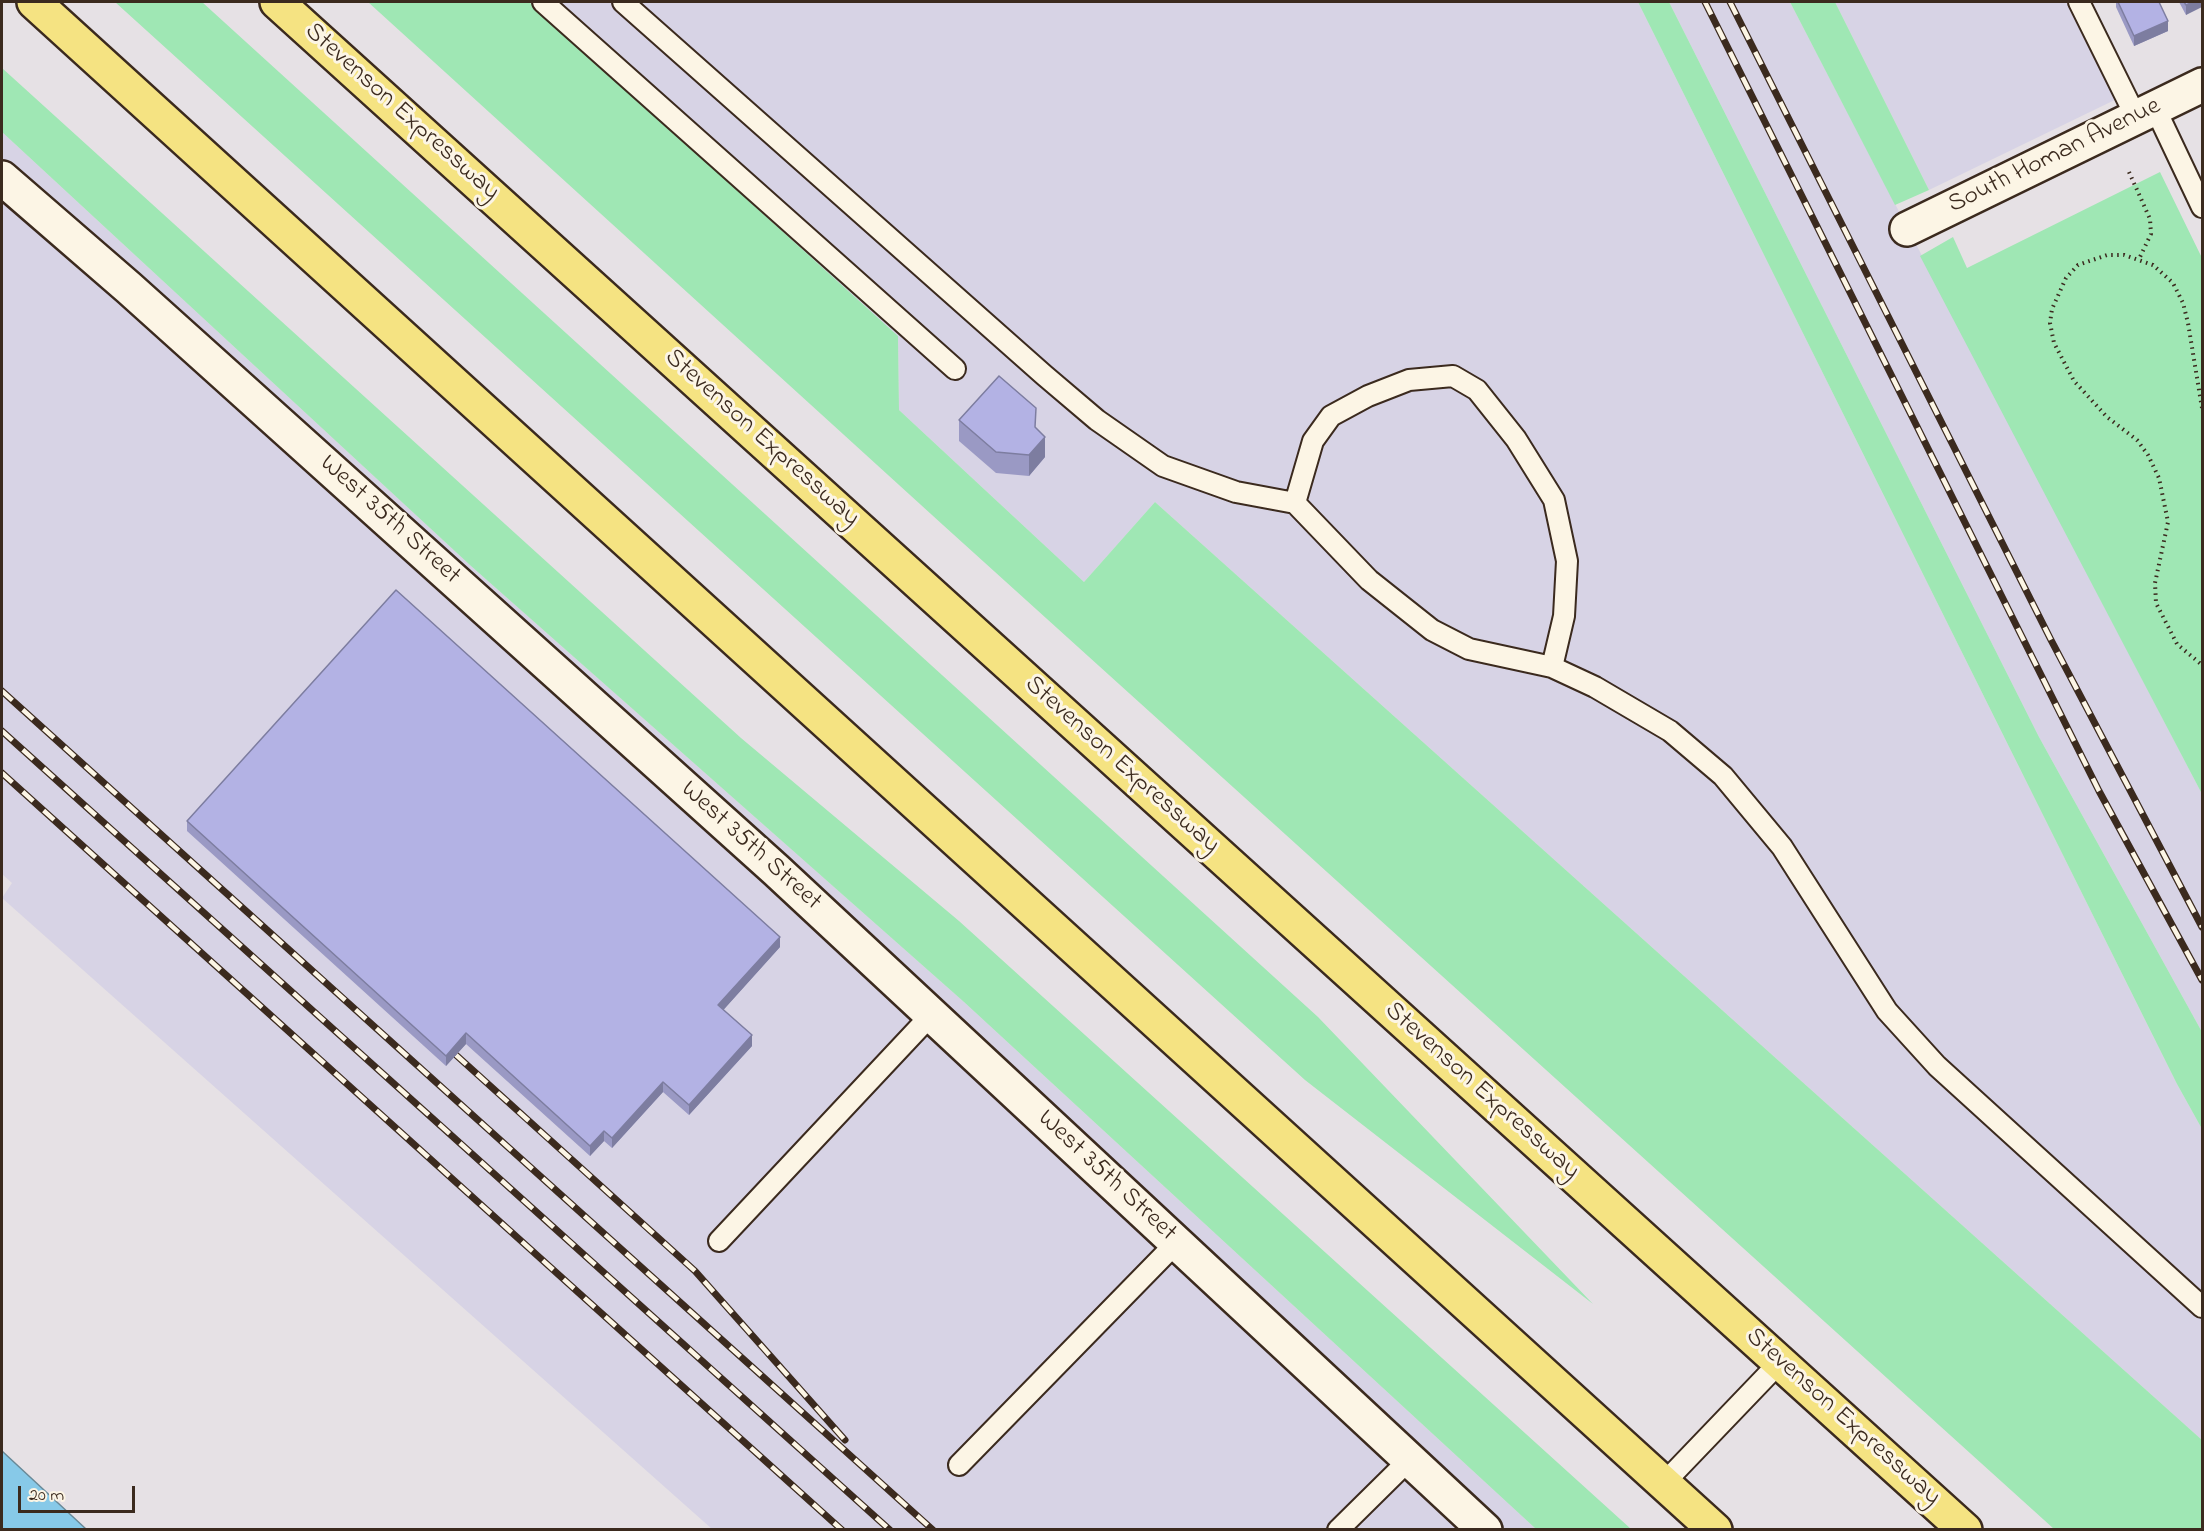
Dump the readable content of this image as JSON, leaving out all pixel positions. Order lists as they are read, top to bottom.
{
  "streets": {
    "highway": ["Stevenson Expressway"],
    "street": ["South Homan Avenue", "West 35th Street"]
  },
  "scale_bar": "20 m"
}
